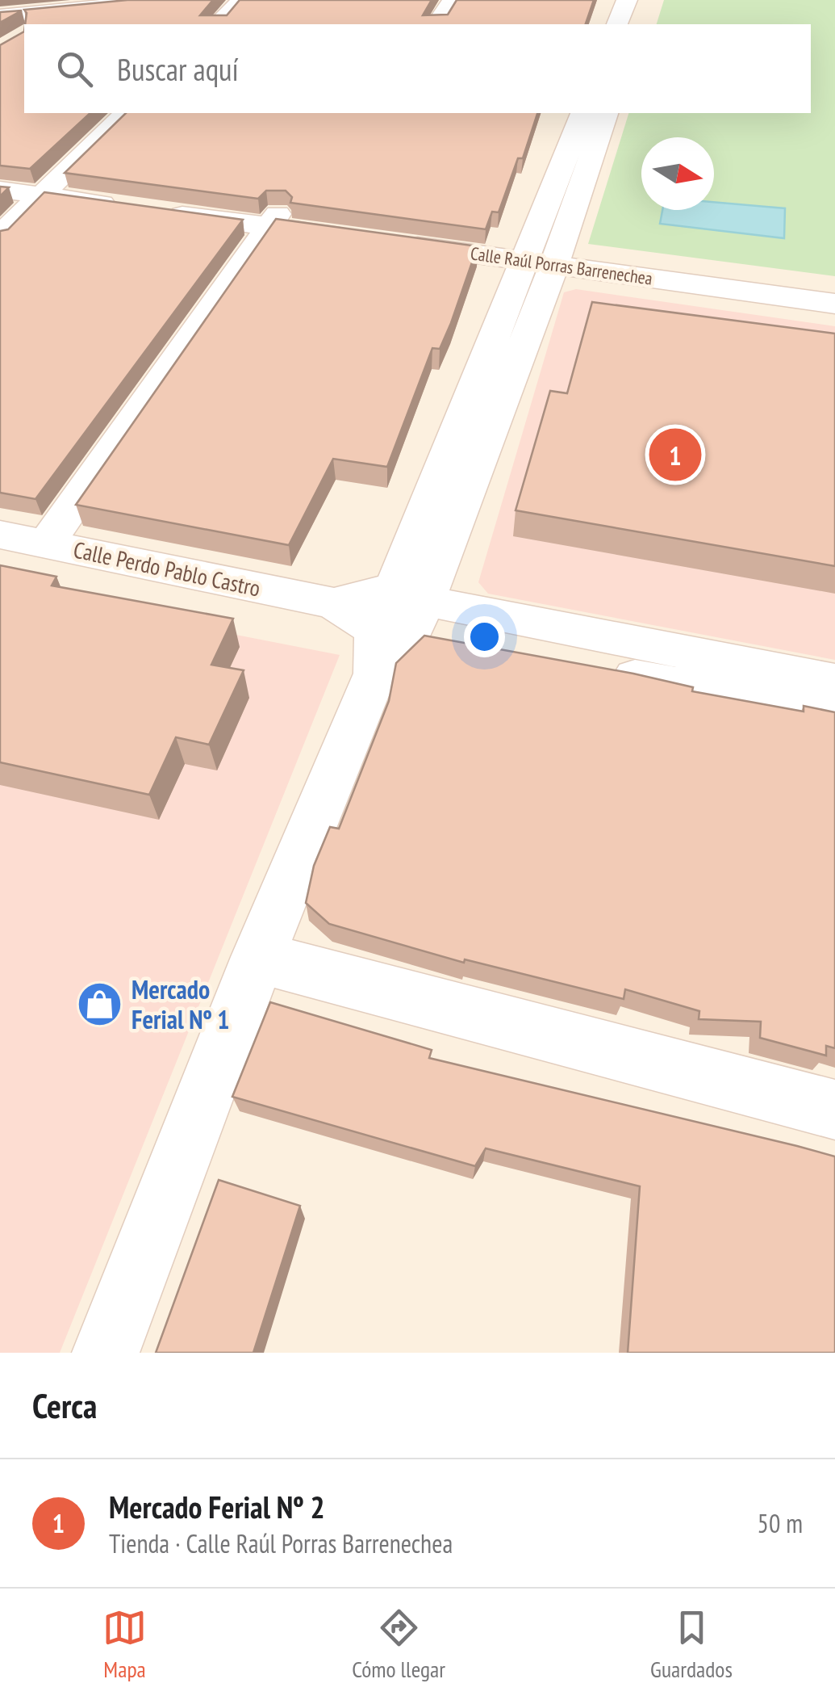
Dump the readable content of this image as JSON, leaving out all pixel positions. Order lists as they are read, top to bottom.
{
  "streets": {
    "street": ["Calle Raúl Porras Barrenechea", "Calle Perdo Pablo Castro"]
  },
  "places": {
    "shop": ["Mercado Ferial Nº 1"]
  },
  "north": "right",
  "page": {
    "search": "Buscar aquí",
    "pins": "1",
    "heading": "Cerca",
    "list": [
      {
        "mark": "1",
        "name": "Mercado Ferial Nº 2",
        "note": "Tienda · Calle Raúl Porras Barrenechea",
        "value": "50 m"
      }
    ],
    "nav": ["Mapa", "Cómo llegar", "Guardados"]
  }
}
